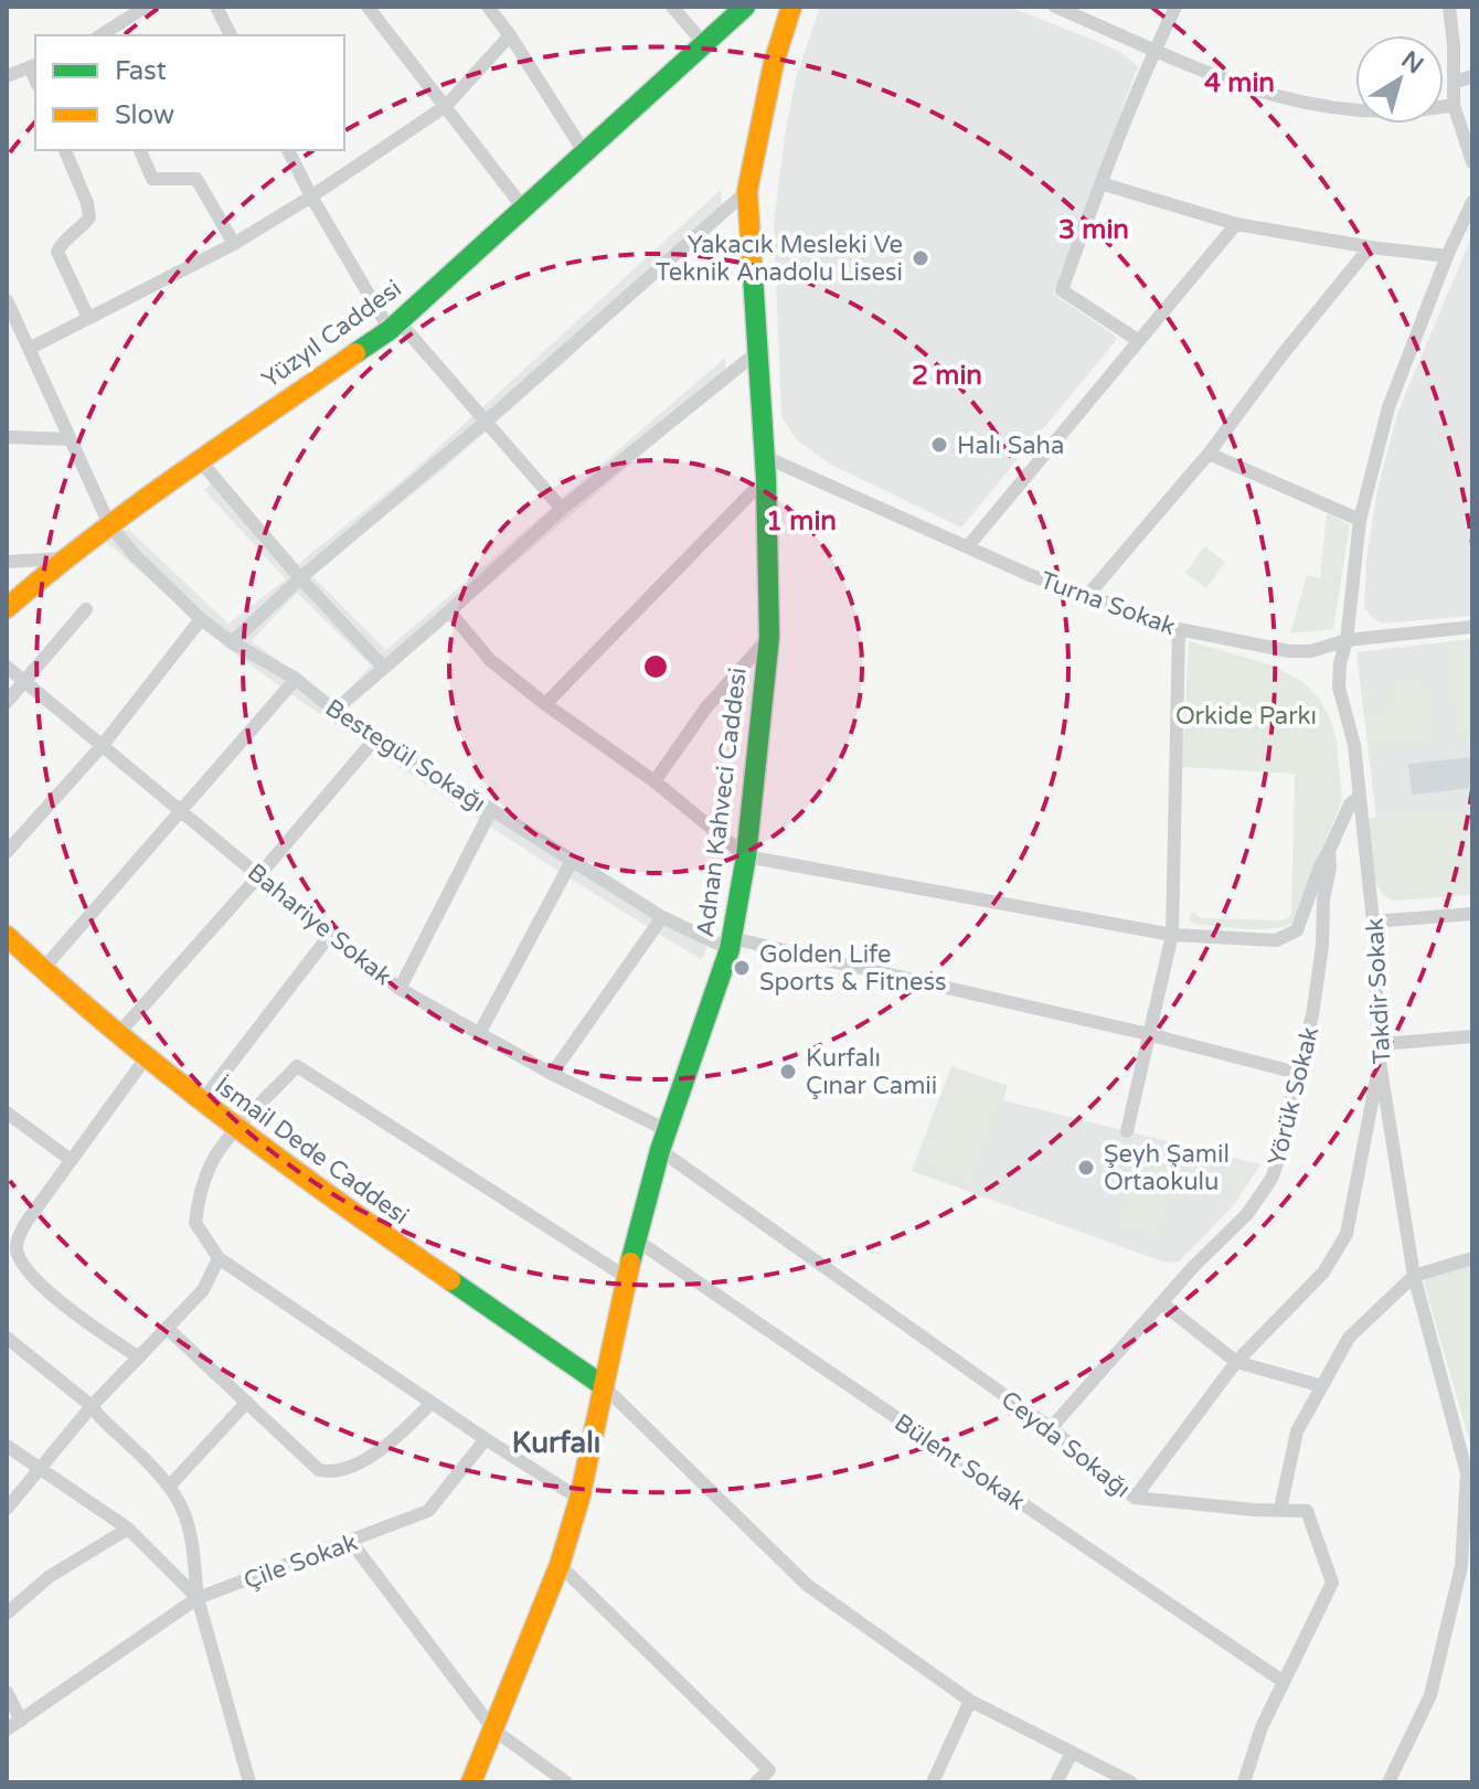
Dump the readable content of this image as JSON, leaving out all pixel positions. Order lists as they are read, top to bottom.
{
  "streets": {
    "main road": ["Yüzyıl Caddesi", "Adnan Kahveci Caddesi", "İsmail Dede Caddesi"],
    "street": [
      "Turna Sokak",
      "Bestegül Sokağı",
      "Bahariye Sokak",
      "Takdir Sokak",
      "Yörük Sokak",
      "Ceyda Sokağı",
      "Bülent Sokak",
      "Çile Sokak"
    ]
  },
  "crossings": [
    ["Yüzyıl Caddesi", "Bestegül Sokağı"],
    ["Turna Sokak", "Adnan Kahveci Caddesi"],
    ["Turna Sokak", "Takdir Sokak"],
    ["Bestegül Sokağı", "Adnan Kahveci Caddesi"],
    ["Bestegül Sokağı", "Yörük Sokak"],
    ["Adnan Kahveci Caddesi", "Bahariye Sokak"],
    ["Adnan Kahveci Caddesi", "İsmail Dede Caddesi"],
    ["Adnan Kahveci Caddesi", "Ceyda Sokağı"],
    ["Adnan Kahveci Caddesi", "Bülent Sokak"],
    ["Takdir Sokak", "Yörük Sokak"],
    ["Yörük Sokak", "Ceyda Sokağı"],
    ["Ceyda Sokağı", "Bülent Sokak"]
  ],
  "districts": ["Kurfalı"],
  "parks": ["Orkide Parkı"],
  "places": [
    "Yakacık Mesleki Ve Teknik Anadolu Lisesi",
    "Halı Saha",
    "Golden Life Sports & Fitness",
    "Kurfalı Çınar Camii",
    "Şeyh Şamil Ortaokulu"
  ],
  "legend": ["Fast", "Slow"],
  "north": "top right",
  "rings": [
    "4 min",
    "3 min",
    "2 min",
    "1 min"
  ]
}
